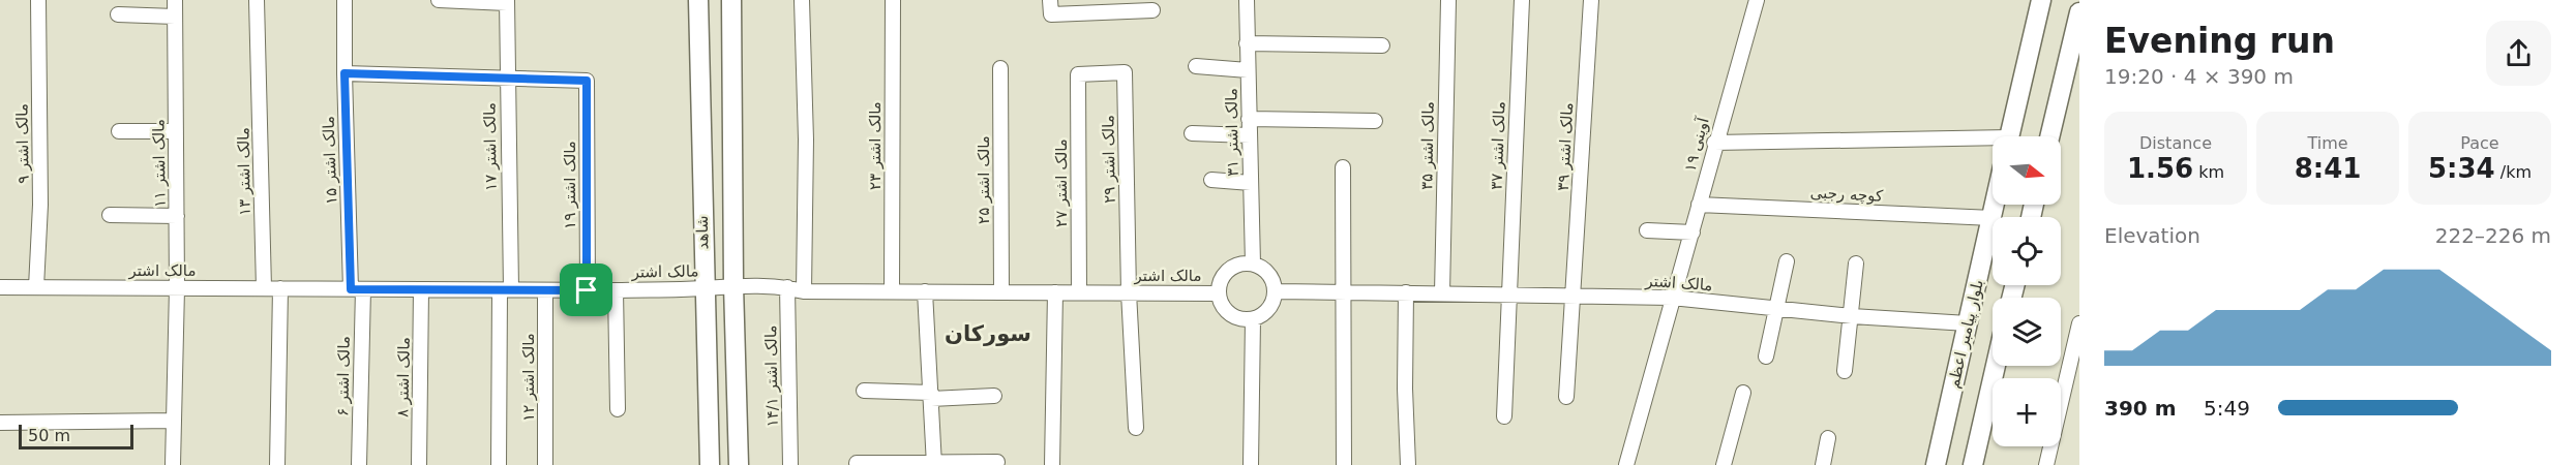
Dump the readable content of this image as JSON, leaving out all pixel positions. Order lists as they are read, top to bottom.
{
  "streets": {
    "street": [
      "مالک اشتر ۳۱",
      "مالک اشتر ۹",
      "آوینی ۱۹",
      "مالک اشتر ۲۳",
      "مالک اشتر ۳۵",
      "مالک اشتر ۳۷",
      "مالک اشتر ۱۷",
      "مالک اشتر ۳۹",
      "مالک اشتر ۲۹",
      "مالک اشتر ۱۵",
      "مالک اشتر ۱۱",
      "مالک اشتر ۱۳",
      "مالک اشتر ۲۵",
      "مالک اشتر ۲۷",
      "مالک اشتر ۱۹",
      "کوچه رجبی",
      "شاهد",
      "مالک اشتر",
      "بلوار پیامبر اعظم",
      "مالک اشتر ۶",
      "مالک اشتر ۱۴/۱",
      "مالک اشتر ۸",
      "مالک اشتر ۱۲"
    ]
  },
  "crossings": [
    ["مالک اشتر ۳۱", "مالک اشتر"],
    ["مالک اشتر ۹", "مالک اشتر"],
    ["آوینی ۱۹", "کوچه رجبی"],
    ["آوینی ۱۹", "مالک اشتر"],
    ["مالک اشتر ۲۳", "مالک اشتر"],
    ["مالک اشتر ۳۵", "مالک اشتر"],
    ["مالک اشتر ۳۷", "مالک اشتر"],
    ["مالک اشتر ۱۷", "مالک اشتر ۱۹"],
    ["مالک اشتر ۱۷", "مالک اشتر"],
    ["مالک اشتر ۳۹", "مالک اشتر"],
    ["مالک اشتر ۲۹", "مالک اشتر ۲۷"],
    ["مالک اشتر ۲۹", "مالک اشتر"],
    ["مالک اشتر ۱۵", "مالک اشتر"],
    ["مالک اشتر ۱۵", "مالک اشتر ۶"],
    ["مالک اشتر ۱۱", "مالک اشتر"],
    ["مالک اشتر ۱۳", "مالک اشتر"],
    ["مالک اشتر ۲۵", "مالک اشتر"],
    ["مالک اشتر ۲۷", "مالک اشتر"],
    ["مالک اشتر ۱۹", "مالک اشتر"],
    ["کوچه رجبی", "بلوار پیامبر اعظم"],
    ["شاهد", "مالک اشتر"],
    ["مالک اشتر", "بلوار پیامبر اعظم"],
    ["مالک اشتر", "مالک اشتر ۶"],
    ["مالک اشتر", "مالک اشتر ۱۴/۱"],
    ["مالک اشتر", "مالک اشتر ۸"],
    ["مالک اشتر", "مالک اشتر ۱۲"]
  ],
  "districts": ["سورکان"],
  "scale_bar": "50 m",
  "north": "right",
  "page": {
    "heading": ["Evening run", "19:20 · 4 × 390 m"],
    "stats": [
      ["Distance", "1.56 km"],
      ["Time", "8:41"],
      ["Pace", "5:34 /km"]
    ],
    "map_buttons": "+",
    "chart": ["Elevation", "222–226 m"],
    "list": [
      {
        "name": "390 m",
        "note": "5:49"
      }
    ],
    "scale": "50 m"
  }
}
